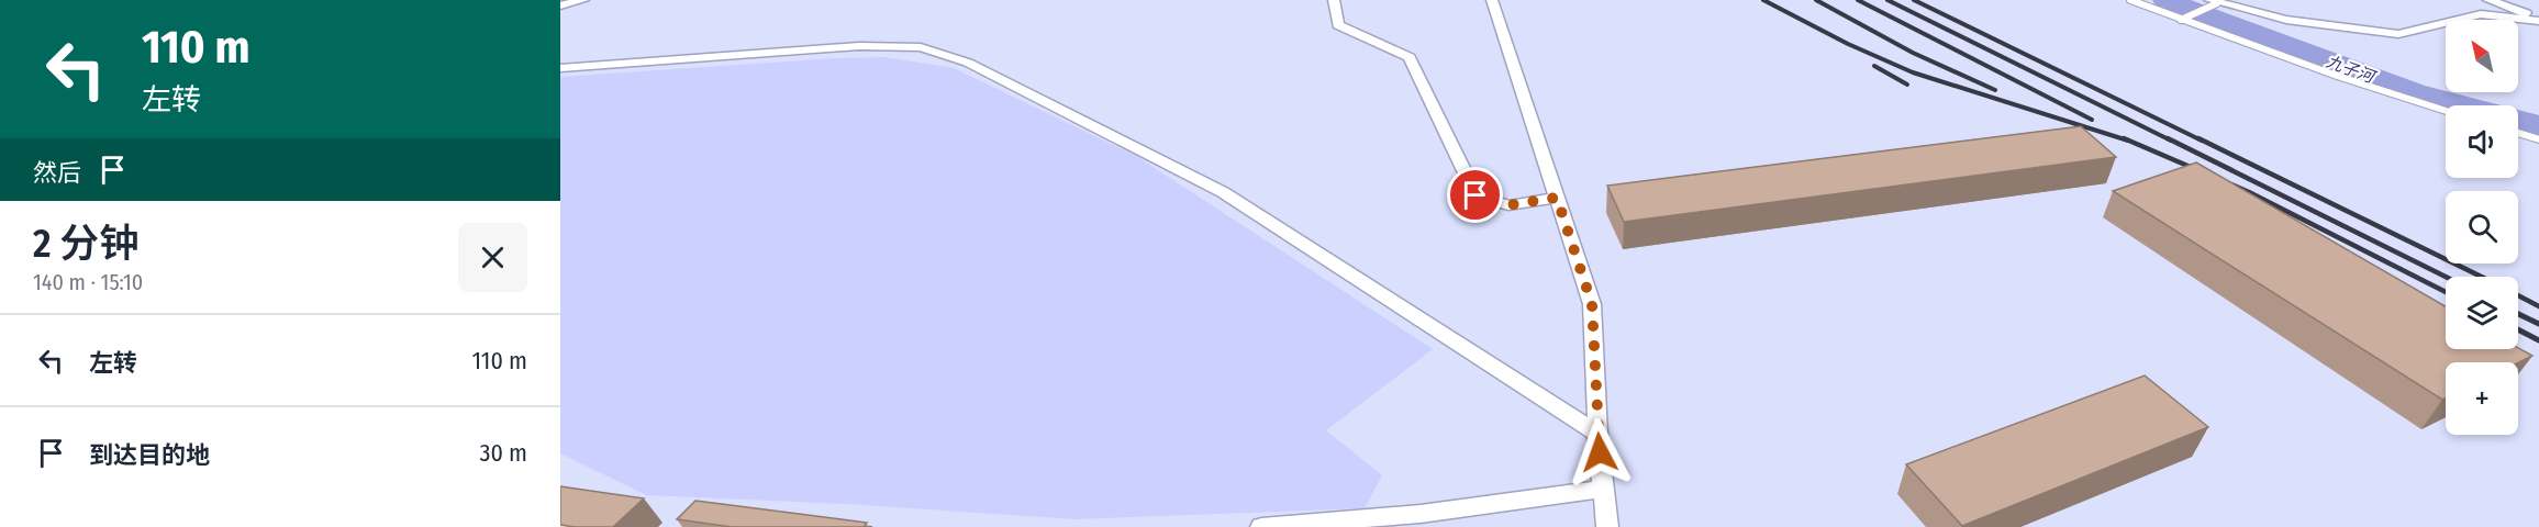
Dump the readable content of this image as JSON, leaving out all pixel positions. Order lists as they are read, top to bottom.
{
  "water": ["九子河"],
  "north": "top left",
  "page": {
    "turn": ["110 m", "左转"],
    "map_buttons": "+",
    "then": "然后",
    "heading": ["2 分钟", "140 m · 15:10"],
    "list": [
      {
        "name": "左转",
        "value": "110 m"
      },
      {
        "name": "到达目的地",
        "value": "30 m"
      }
    ]
  }
}
